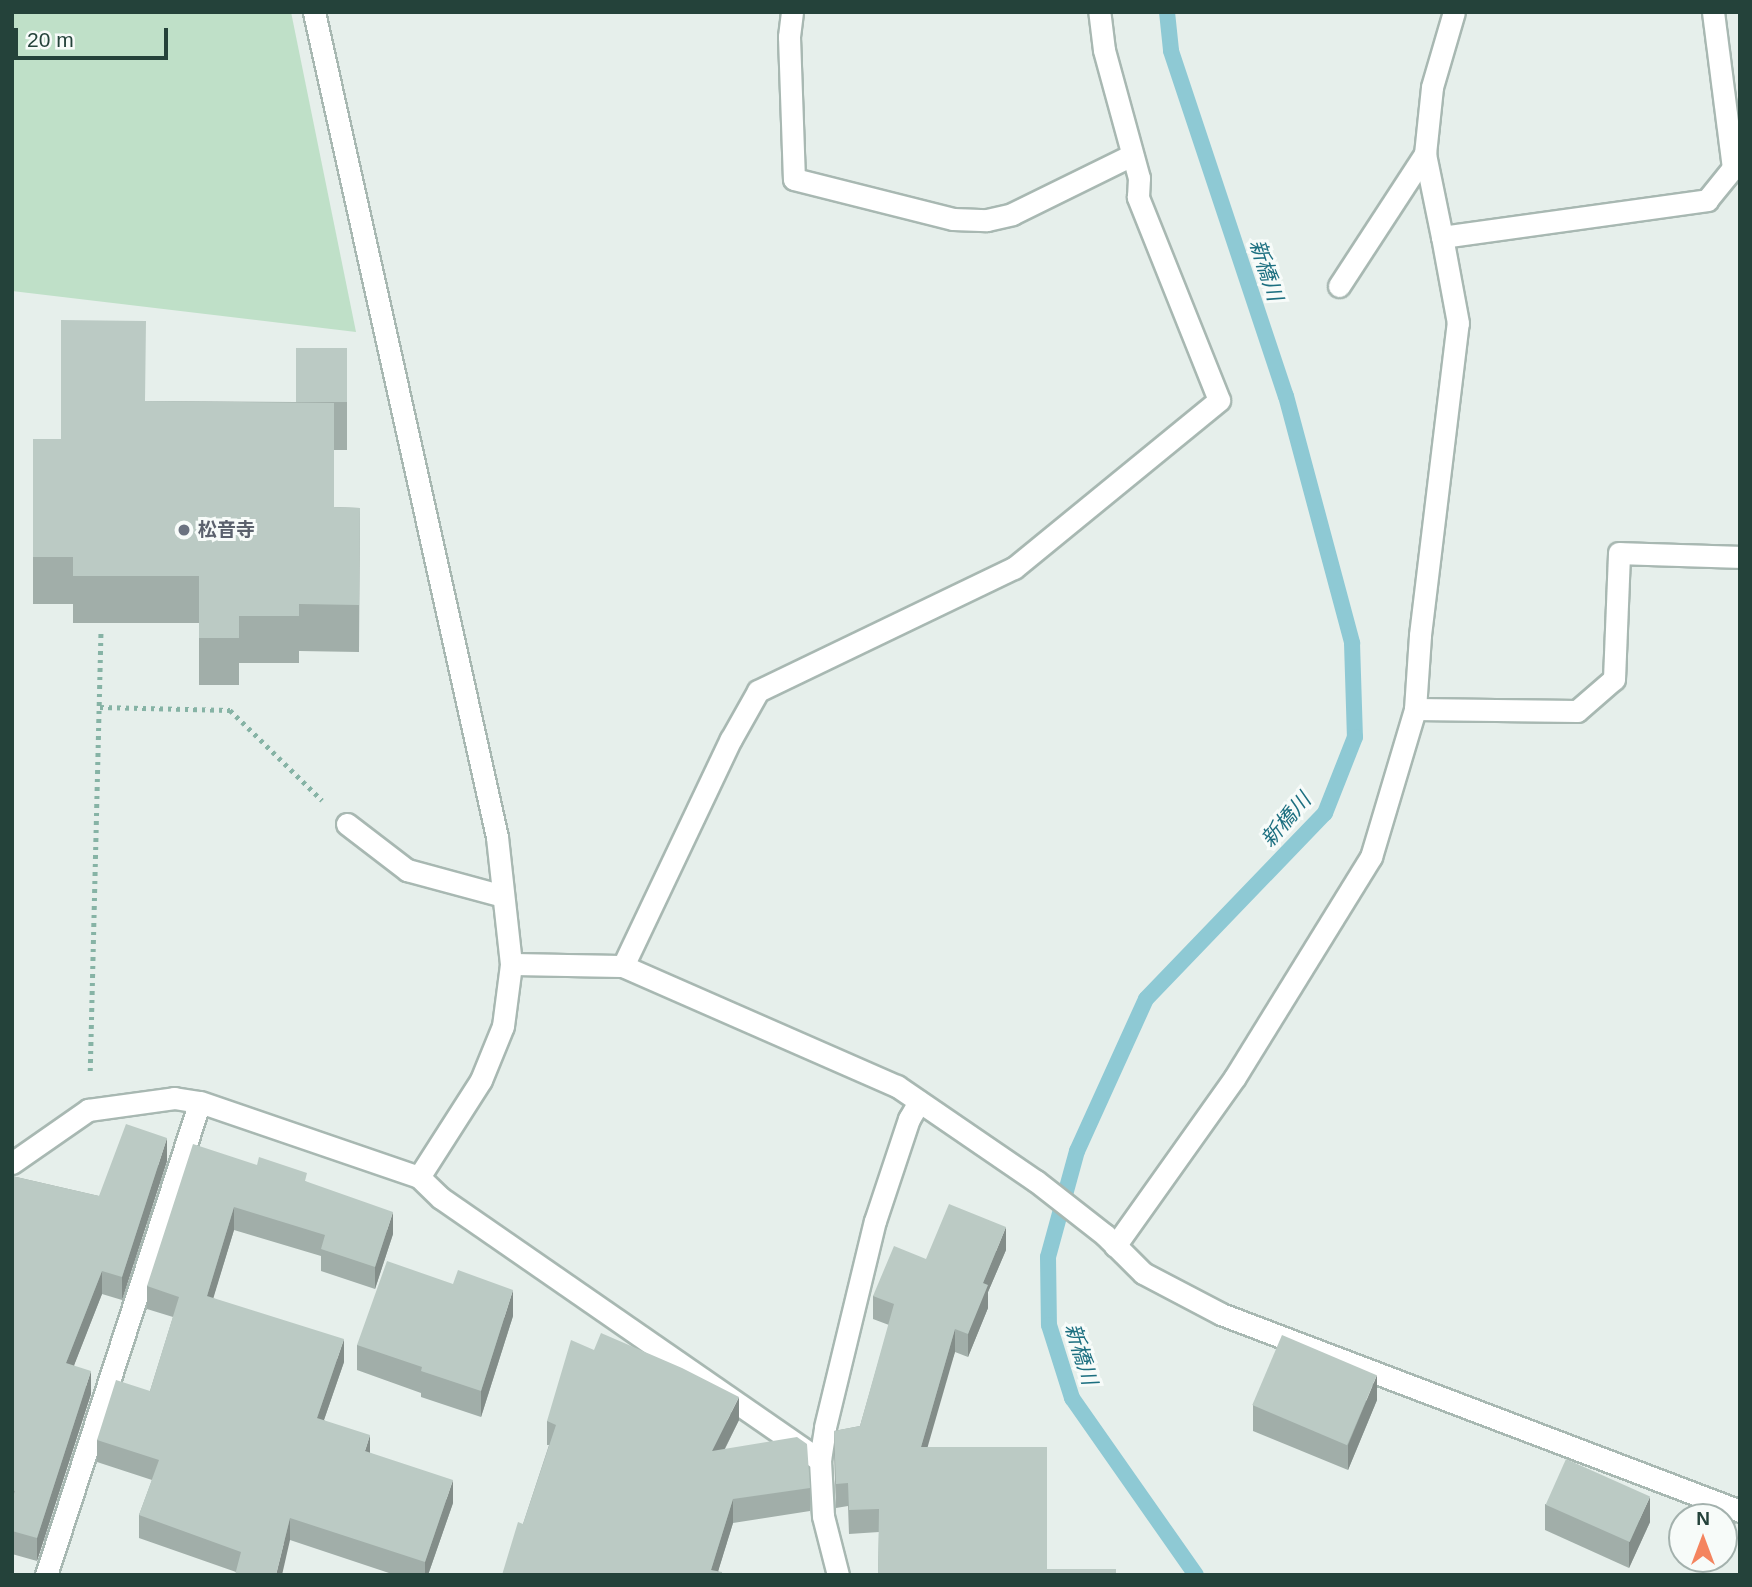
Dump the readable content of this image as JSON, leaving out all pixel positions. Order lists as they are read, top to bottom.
{
  "water": ["新橋川"],
  "places": ["松音寺"],
  "scale_bar": "20 m",
  "north": "top"
}
